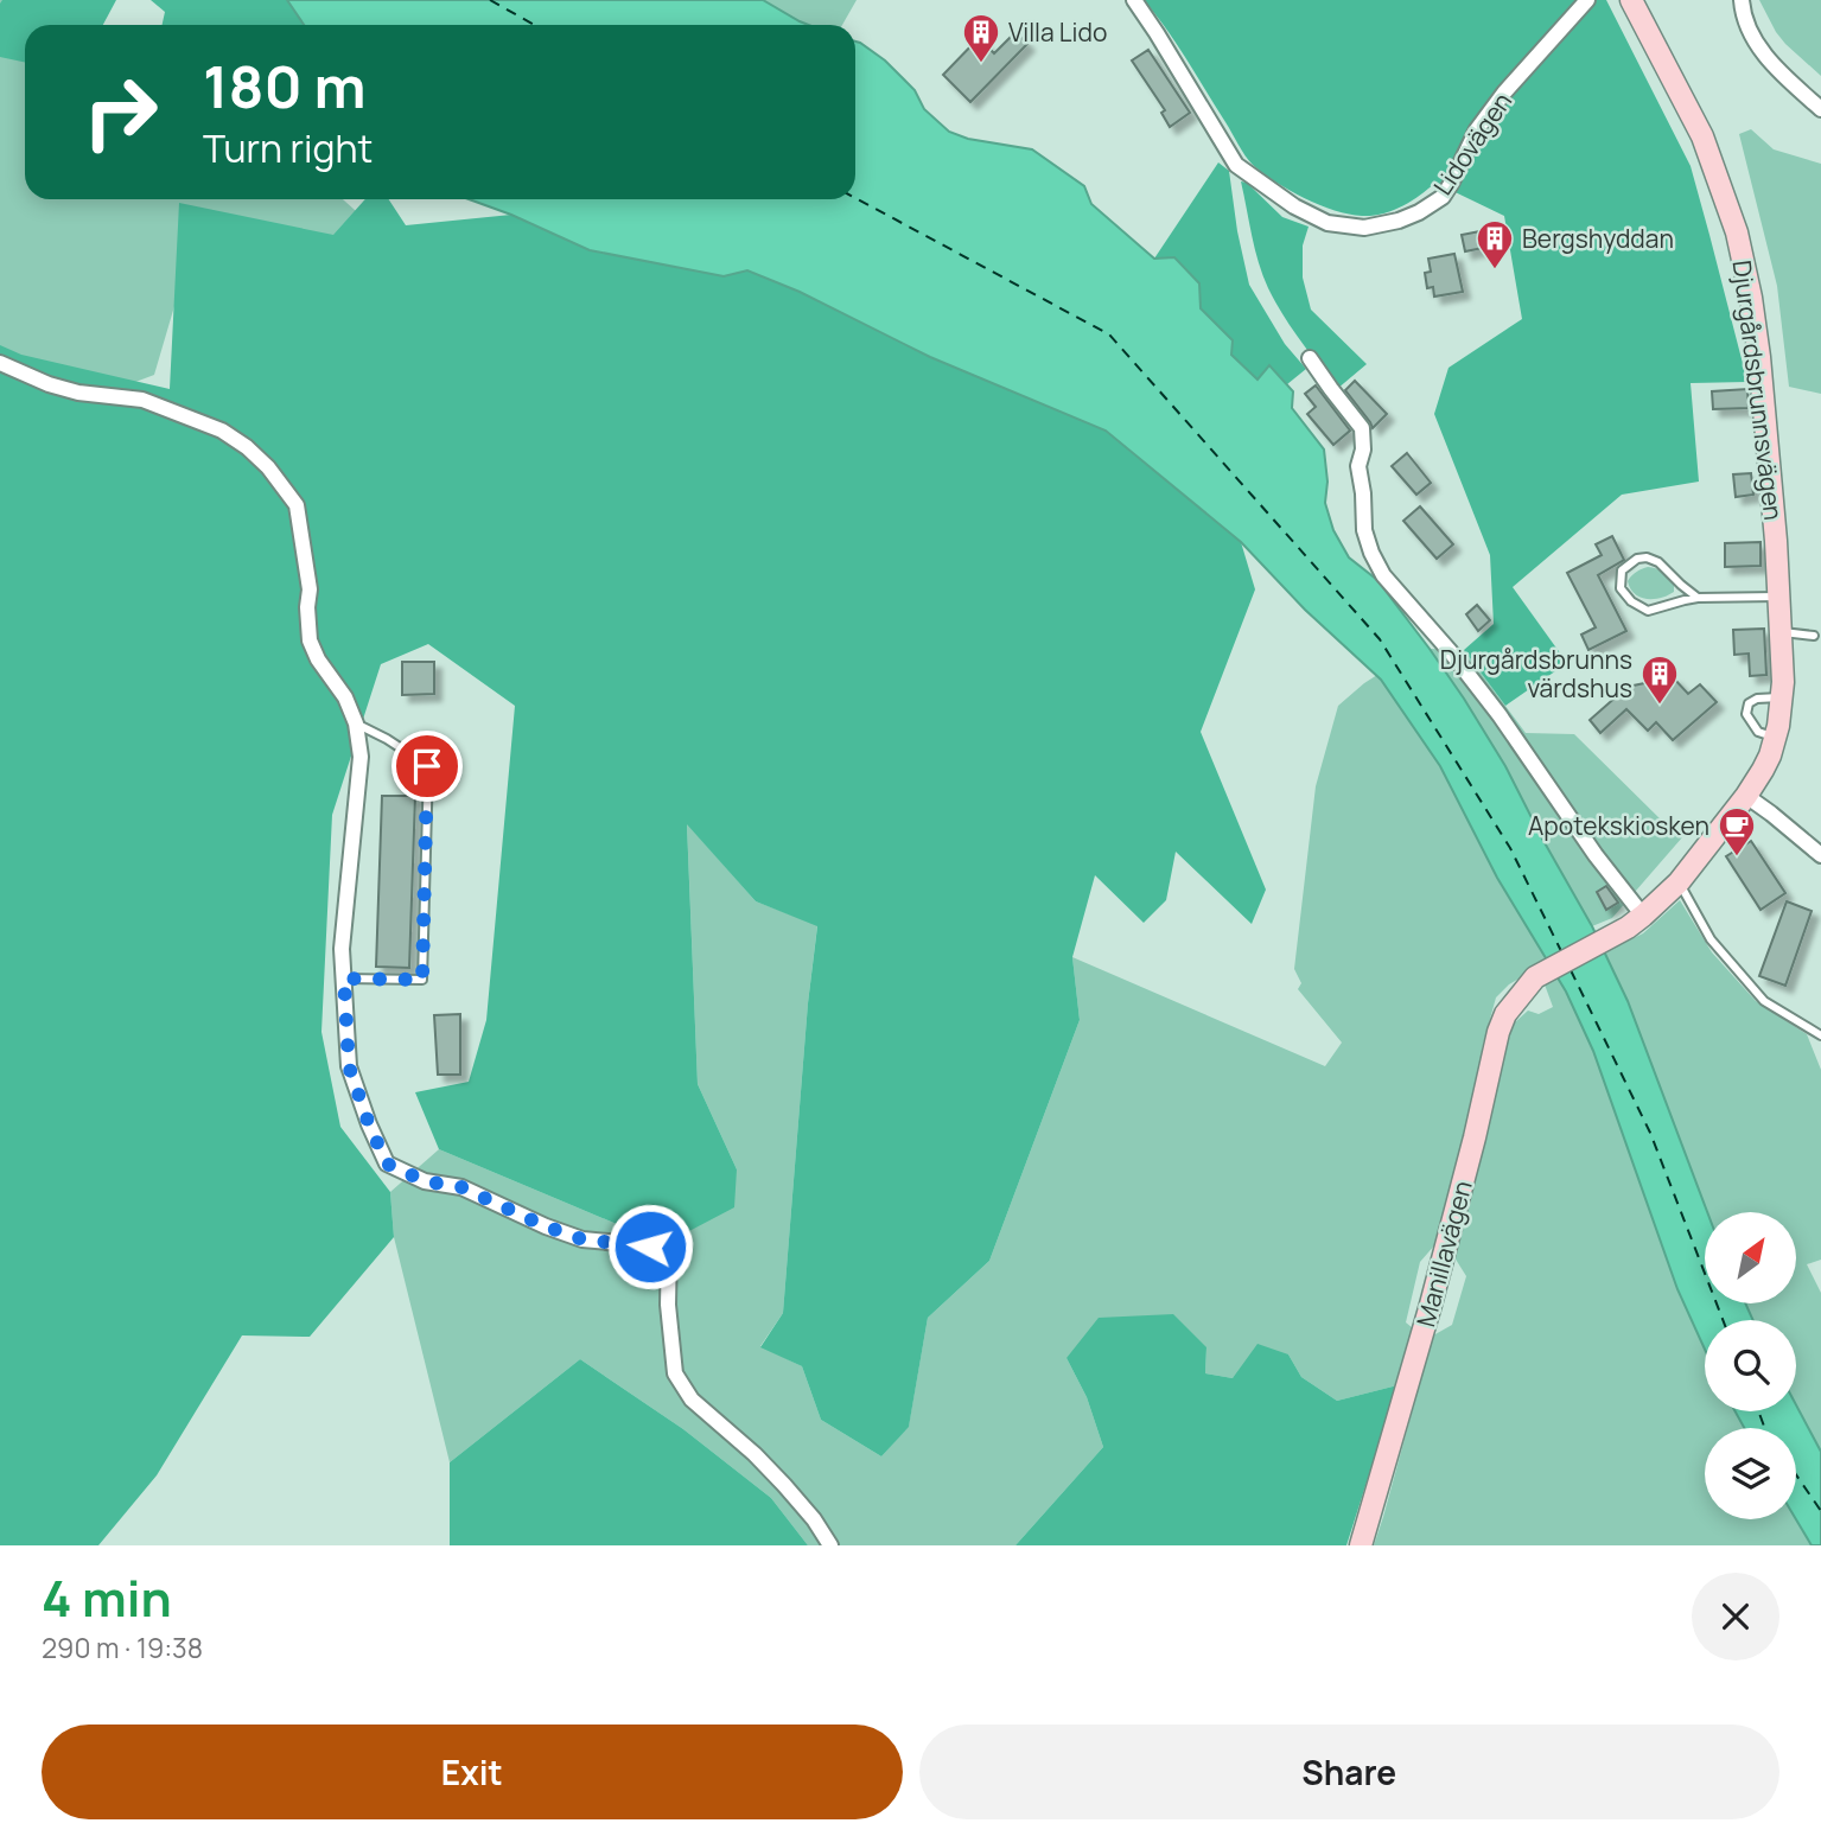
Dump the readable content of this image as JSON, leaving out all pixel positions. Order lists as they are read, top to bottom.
{
  "streets": {
    "street": ["Lidovägen", "Djurgårdsbrunnsvägen", "Manillavägen"]
  },
  "crossings": [
    ["Djurgårdsbrunnsvägen", "Manillavägen"]
  ],
  "places": {
    "building": ["Villa Lido", "Bergshyddan", "Djurgårdsbrunns värdshus"],
    "cafe": ["Apotekskiosken"]
  },
  "north": "top right",
  "page": {
    "turn": ["180 m", "Turn right"],
    "heading": ["4 min", "290 m · 19:38"],
    "buttons": ["Exit", "Share"]
  }
}
